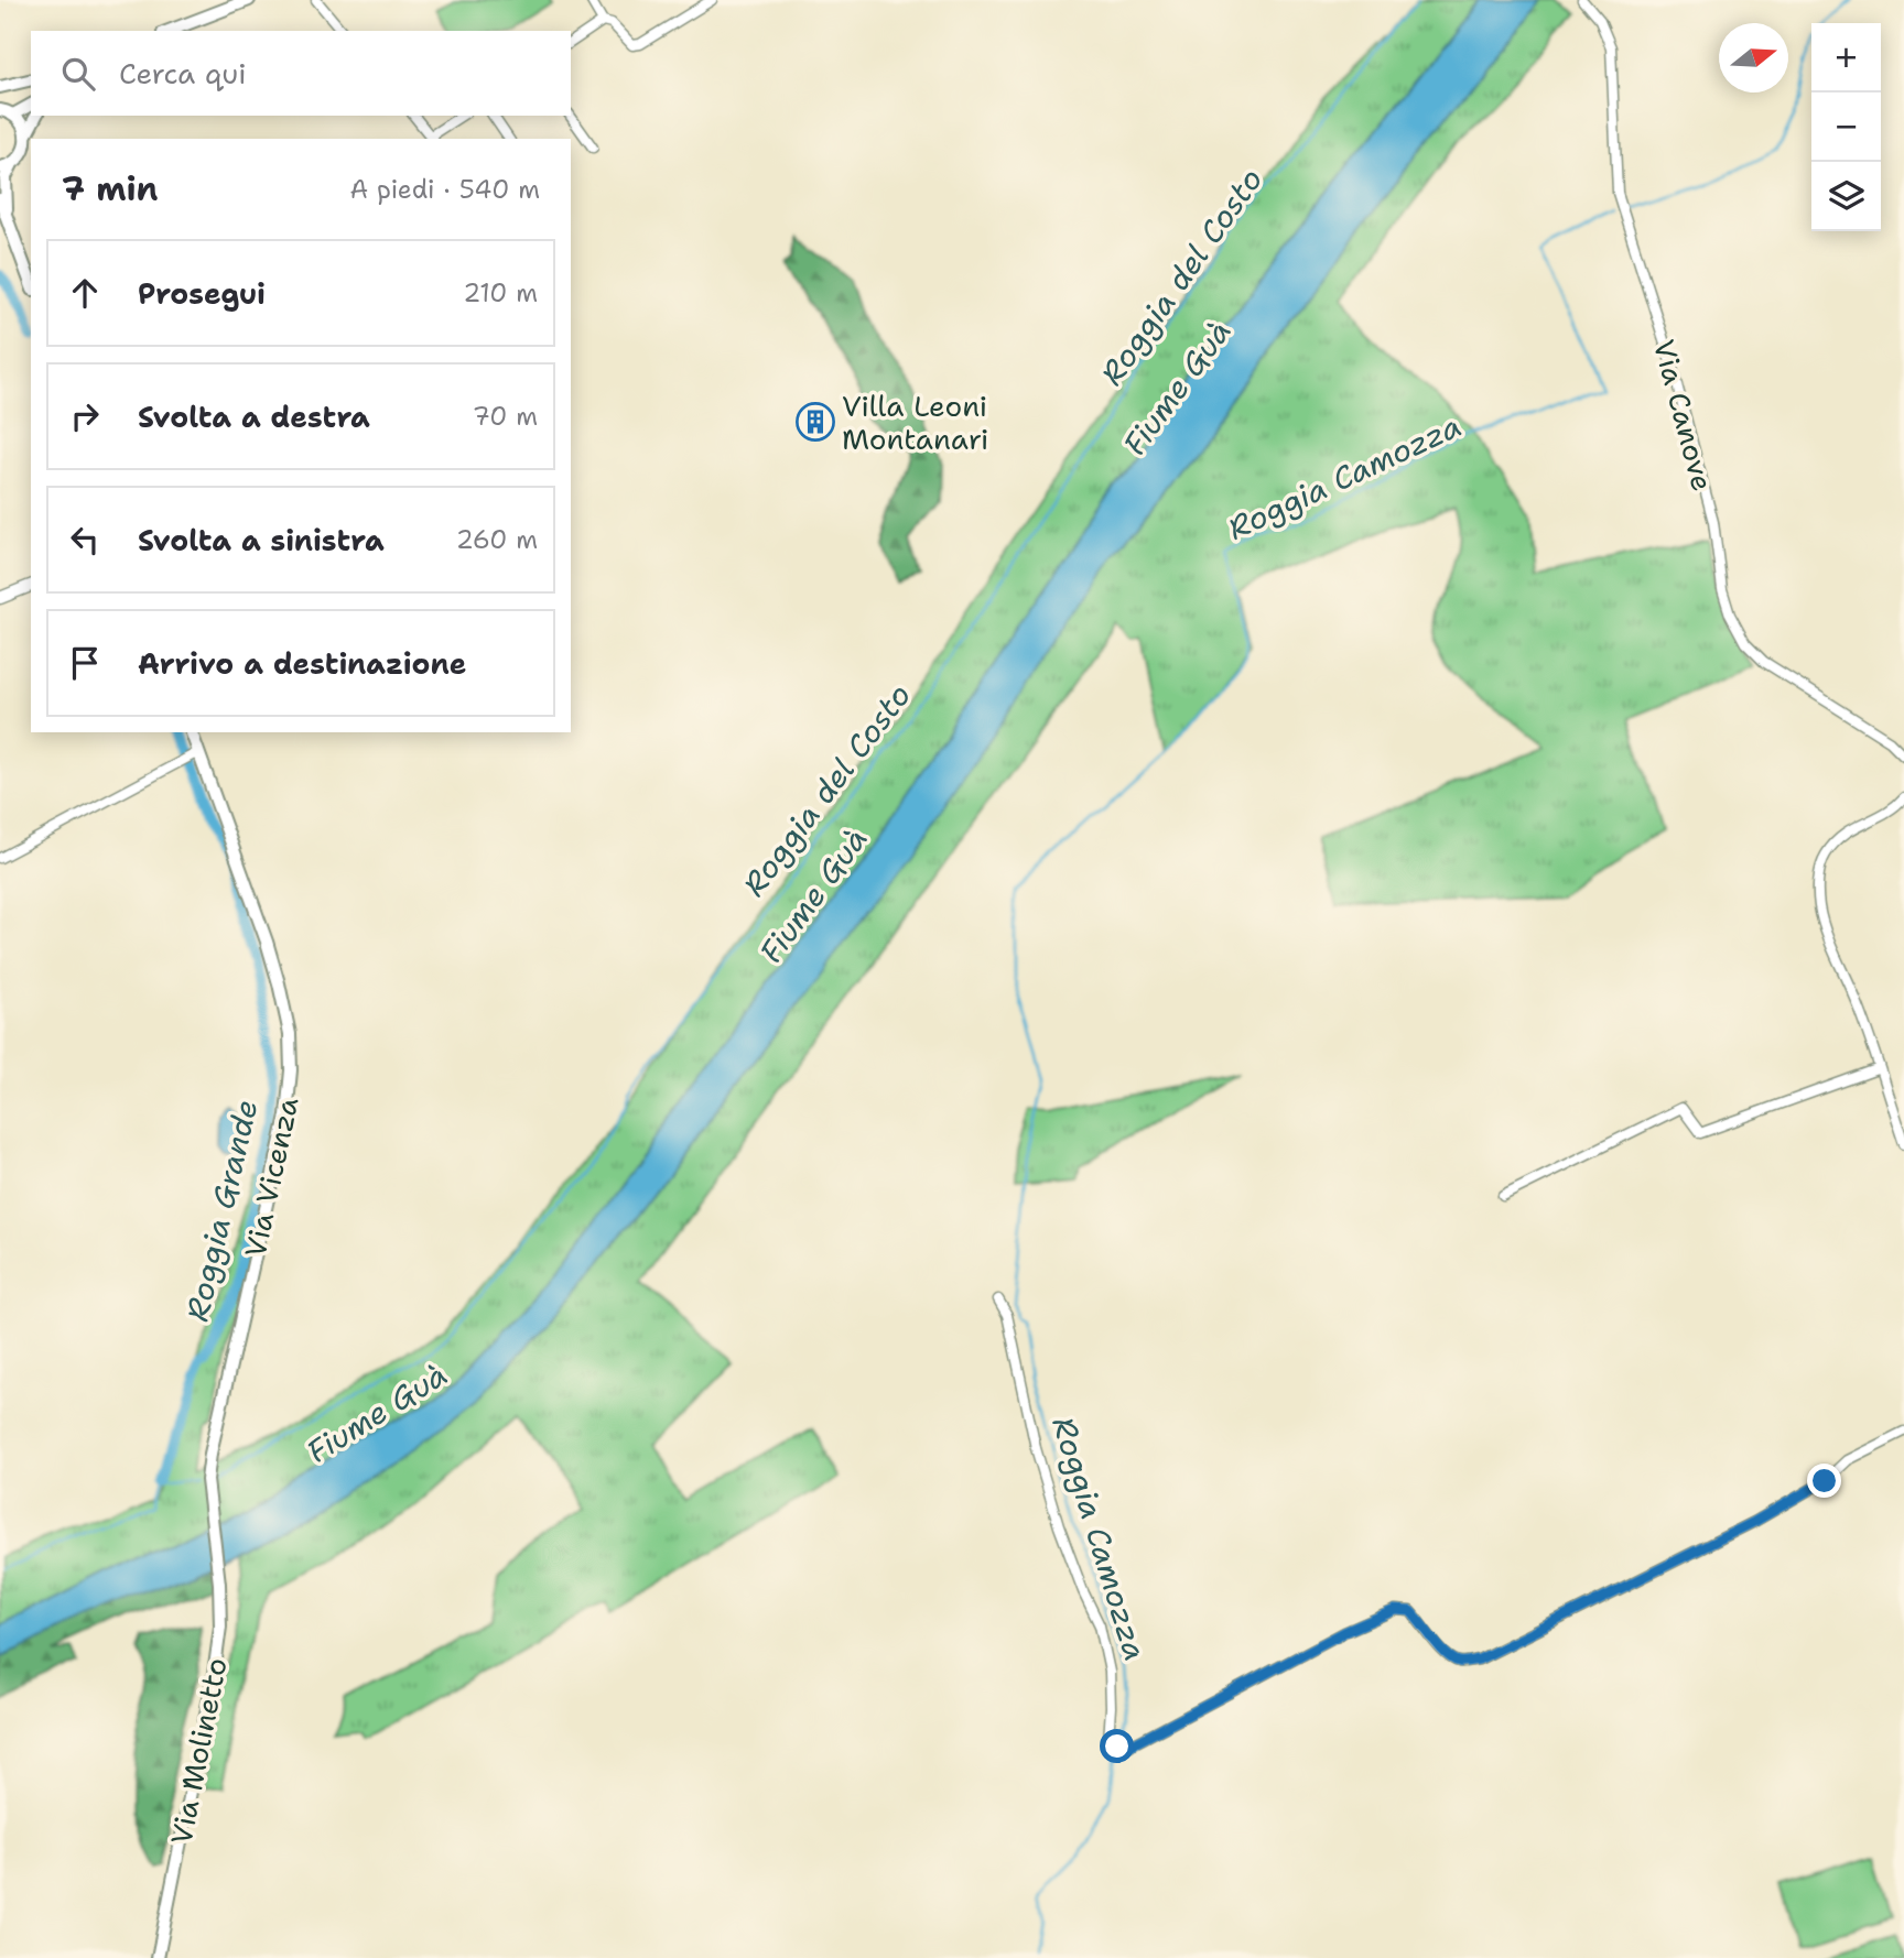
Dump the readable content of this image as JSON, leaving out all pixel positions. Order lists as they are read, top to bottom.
{
  "streets": {
    "main road": ["Via Vicenza", "Via Molinetto"],
    "street": ["Via Canove"]
  },
  "crossings": [
    ["Via Vicenza", "Via Molinetto"]
  ],
  "water": [
    "Roggia del Costo",
    "Fiume Guà",
    "Roggia Camozza",
    "Roggia Grande"
  ],
  "places": {
    "building": ["Villa Leoni Montanari"]
  },
  "north": "right",
  "page": {
    "map_buttons": ["+", "−"],
    "search": "Cerca qui",
    "heading": ["7 min", "A piedi · 540 m"],
    "list": [
      ["Prosegui", "210 m"],
      ["Svolta a destra", "70 m"],
      ["Svolta a sinistra", "260 m"],
      "Arrivo a destinazione"
    ]
  }
}
